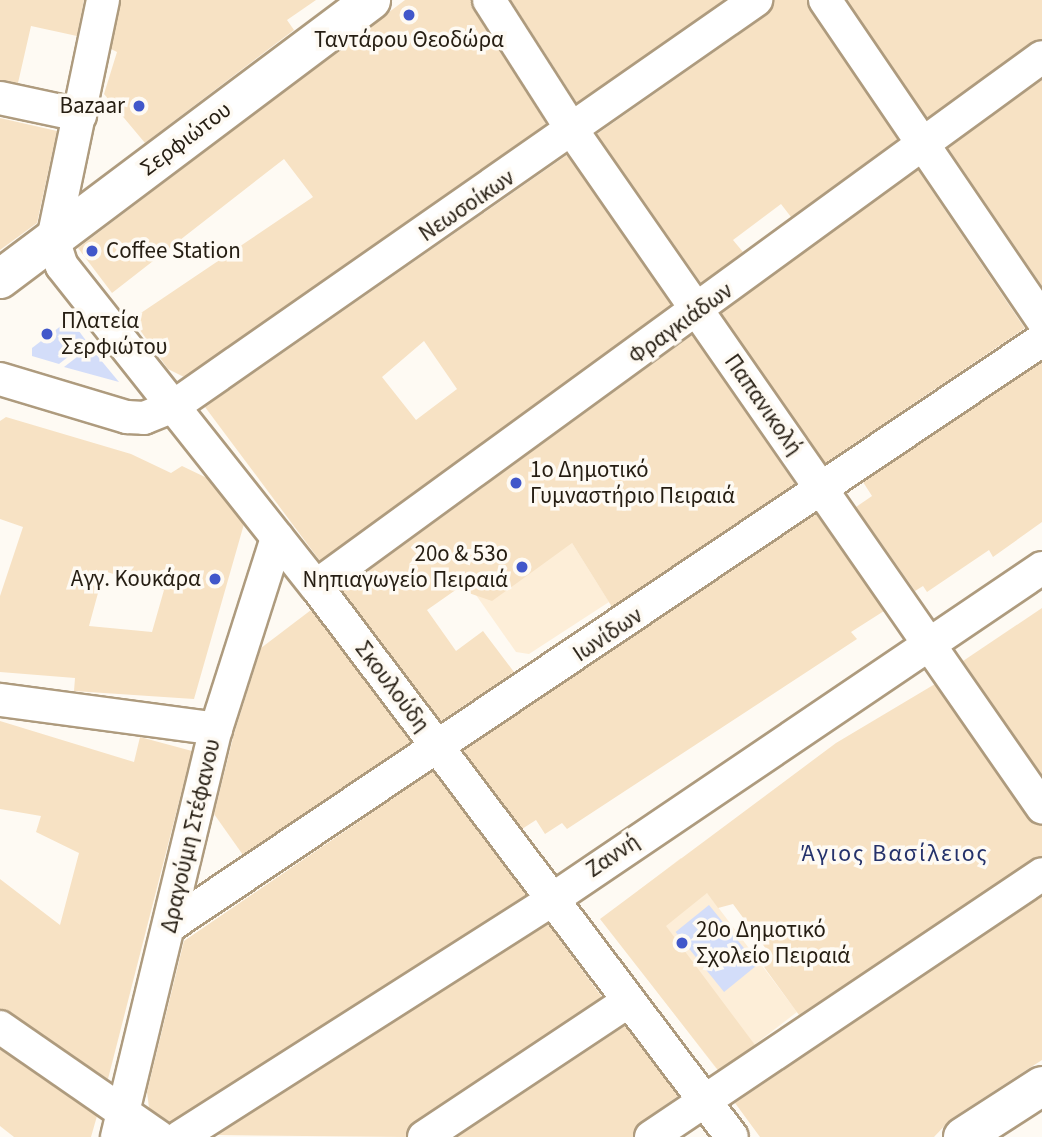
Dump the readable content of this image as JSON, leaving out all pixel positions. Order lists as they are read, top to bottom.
{
  "streets": {
    "street": [
      "Σερφιώτου",
      "Νεωσοίκων",
      "Φραγκιάδων",
      "Παπανικολή",
      "Ιωνίδων",
      "Σκουλούδη",
      "Δραγούμη Στέφανου",
      "Ζαννή"
    ]
  },
  "crossings": [
    ["Σερφιώτου", "Σκουλούδη"],
    ["Νεωσοίκων", "Παπανικολή"],
    ["Νεωσοίκων", "Σκουλούδη"],
    ["Φραγκιάδων", "Παπανικολή"],
    ["Φραγκιάδων", "Σκουλούδη"],
    ["Παπανικολή", "Ιωνίδων"],
    ["Παπανικολή", "Ζαννή"],
    ["Ιωνίδων", "Σκουλούδη"],
    ["Ιωνίδων", "Δραγούμη Στέφανου"],
    ["Σκουλούδη", "Δραγούμη Στέφανου"],
    ["Σκουλούδη", "Ζαννή"]
  ],
  "districts": ["Άγιος Βασίλειος"],
  "places": [
    "Ταντάρου Θεοδώρα",
    "Bazaar",
    "Coffee Station",
    "Πλατεία Σερφιώτου",
    "1ο Δημοτικό Γυμναστήριο Πειραιά",
    "20ο & 53ο Νηπιαγωγείο Πειραιά",
    "Αγγ. Κουκάρα",
    "20ο Δημοτικό Σχολείο Πειραιά"
  ]
}
